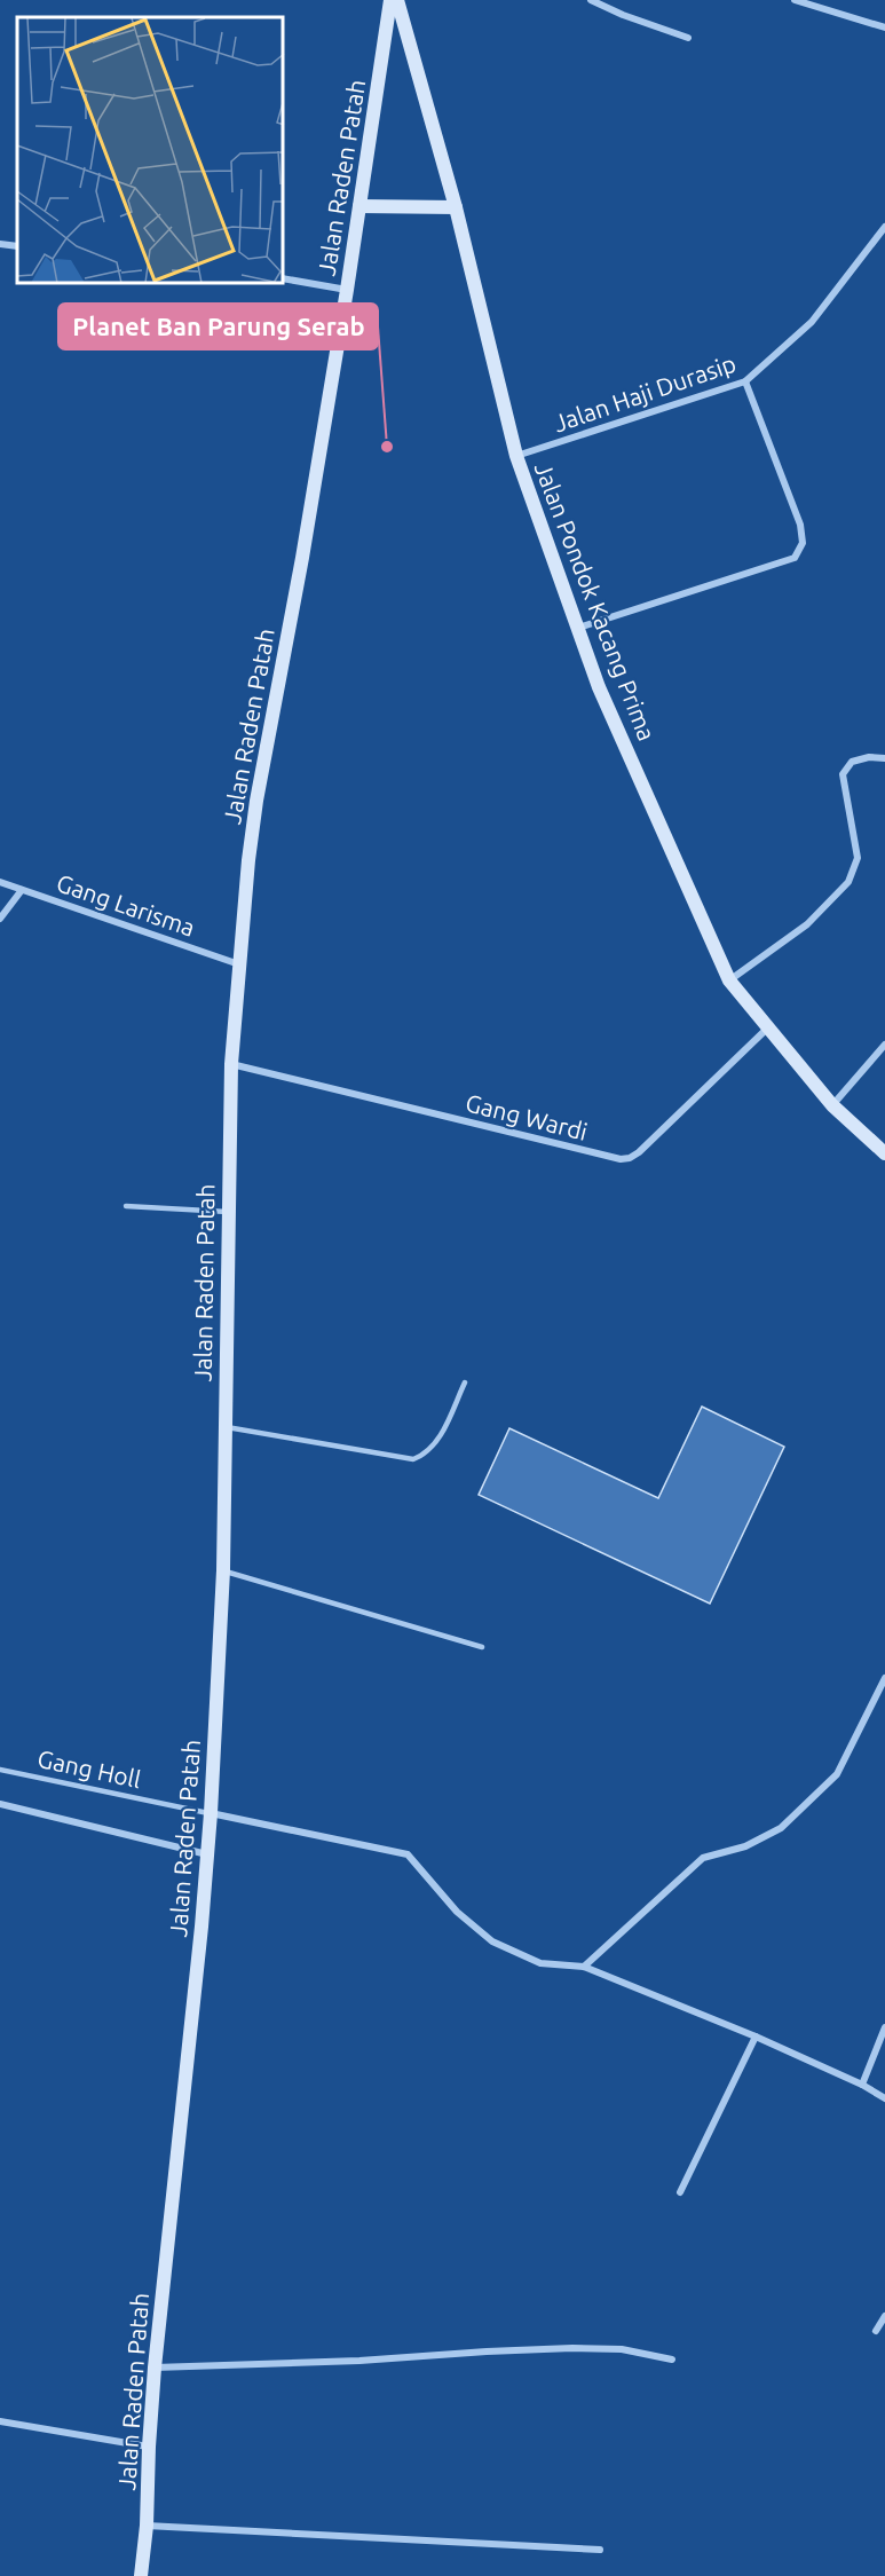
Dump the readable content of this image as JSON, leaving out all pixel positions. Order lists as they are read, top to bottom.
{
  "streets": {
    "main road": ["Jalan Raden Patah", "Jalan Pondok Kacang Prima"],
    "street": ["Jalan Haji Durasip", "Gang Larisma", "Gang Wardi"],
    "lane": ["Gang Holl"]
  },
  "crossings": [
    ["Jalan Raden Patah", "Gang Larisma"],
    ["Jalan Raden Patah", "Gang Wardi"],
    ["Jalan Raden Patah", "Gang Holl"],
    ["Jalan Haji Durasip", "Jalan Pondok Kacang Prima"],
    ["Jalan Pondok Kacang Prima", "Gang Wardi"]
  ],
  "places": ["Planet Ban Parung Serab"]
}
